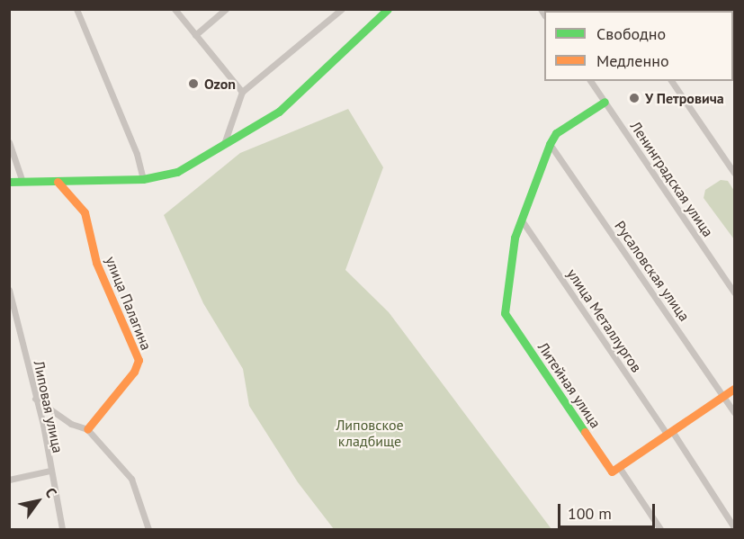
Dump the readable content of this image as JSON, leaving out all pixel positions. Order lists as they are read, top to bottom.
{
  "streets": {
    "street": [
      "Ленинградская улица",
      "Русаловская улица",
      "улица Палагина",
      "улица Металлургов",
      "Литейная улица",
      "Липовая улица"
    ]
  },
  "crossings": [
    ["улица Металлургов", "Литейная улица"]
  ],
  "parks": ["Липовское кладбище"],
  "places": ["Ozon", "У Петровича"],
  "legend": ["Свободно", "Медленно"],
  "scale_bar": "100 m",
  "north": "top right"
}
